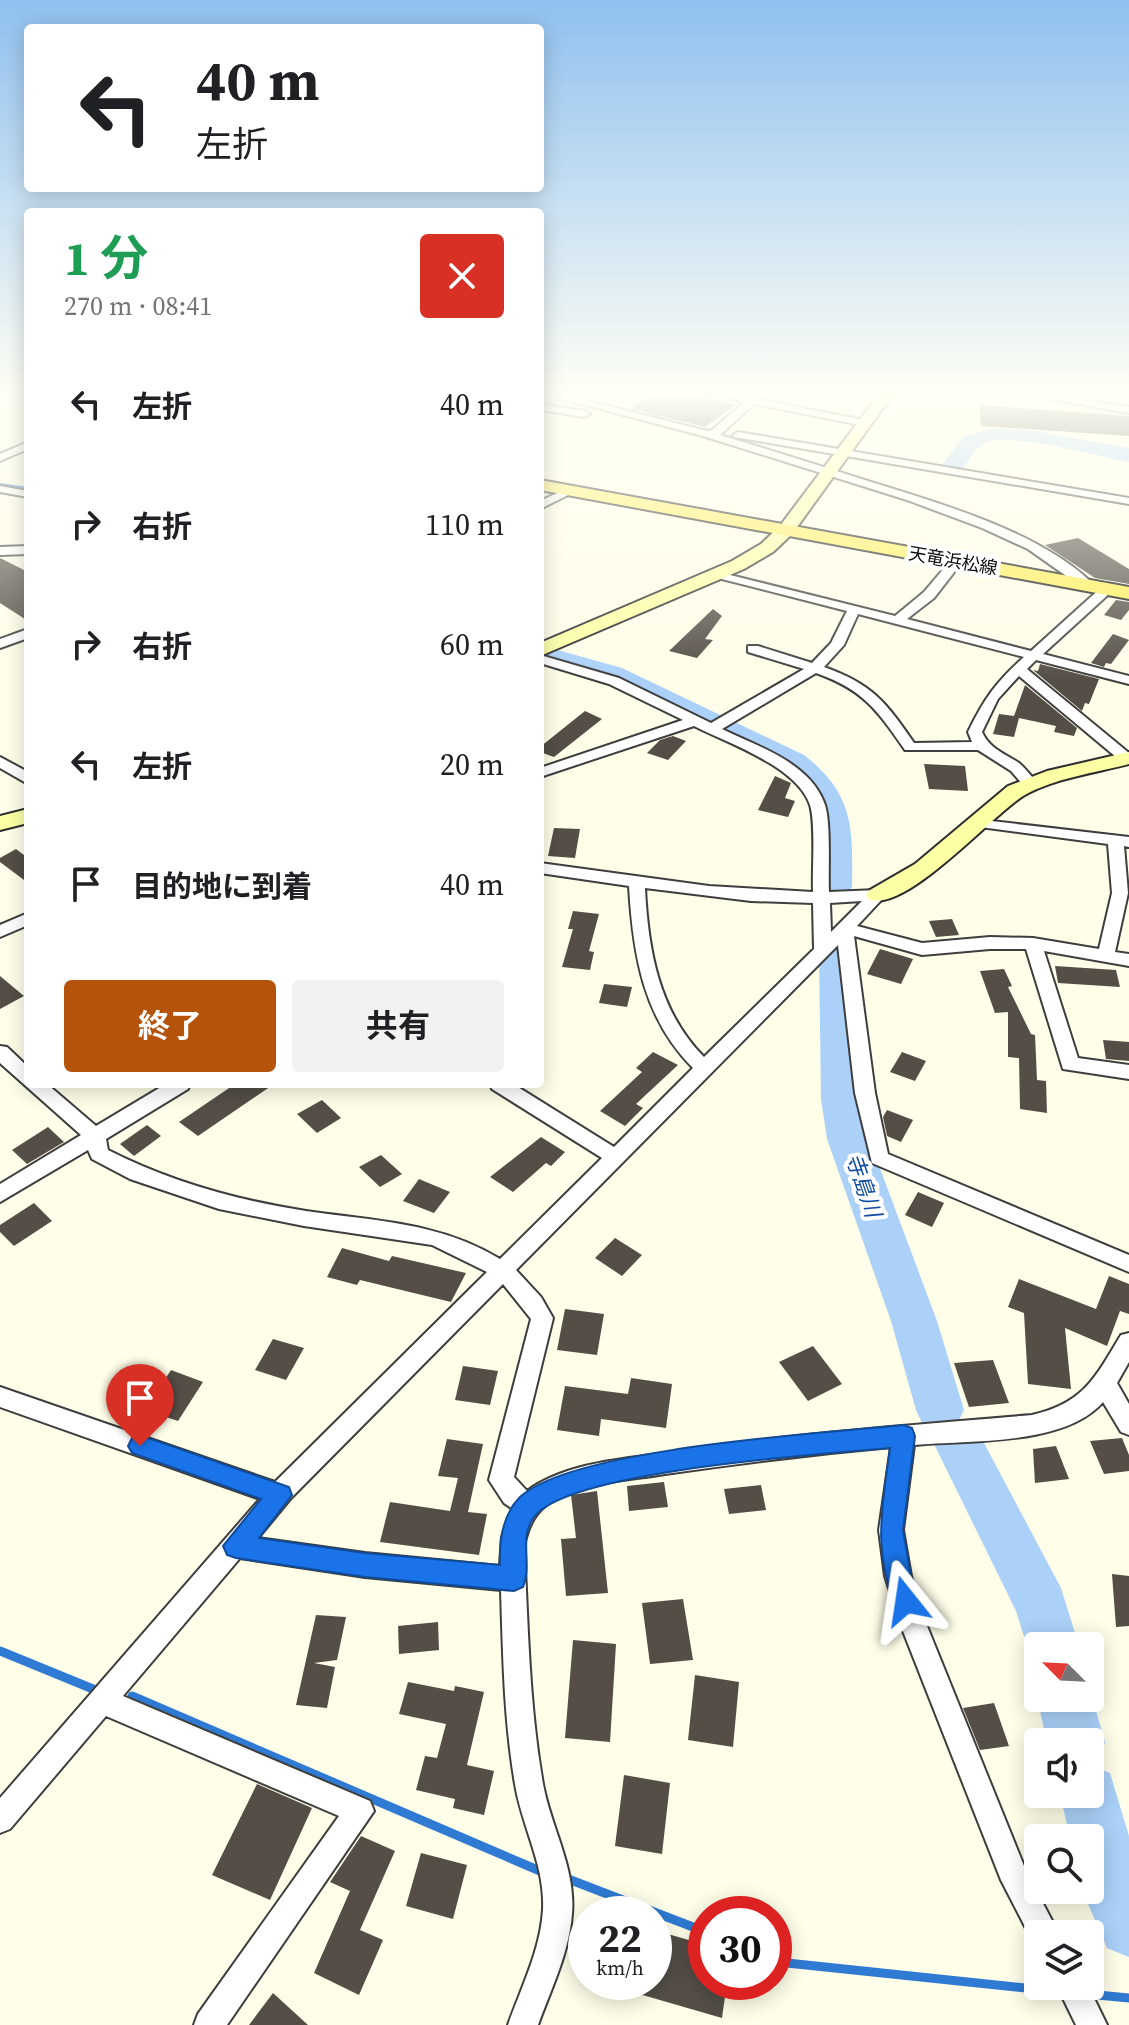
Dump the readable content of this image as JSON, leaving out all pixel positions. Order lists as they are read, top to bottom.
{
  "streets": {
    "main road": ["天竜浜松線"]
  },
  "water": ["寺島川"],
  "north": "top left",
  "page": {
    "turn": ["40 m", "左折"],
    "heading": ["1 分", "270 m · 08:41"],
    "list": [
      {
        "name": "左折",
        "value": "40 m"
      },
      {
        "name": "右折",
        "value": "110 m"
      },
      {
        "name": "右折",
        "value": "60 m"
      },
      {
        "name": "左折",
        "value": "20 m"
      },
      {
        "name": "目的地に到着",
        "value": "40 m"
      }
    ],
    "buttons": ["終了", "共有"],
    "speed": "22 km/h",
    "limit": "30"
  }
}
